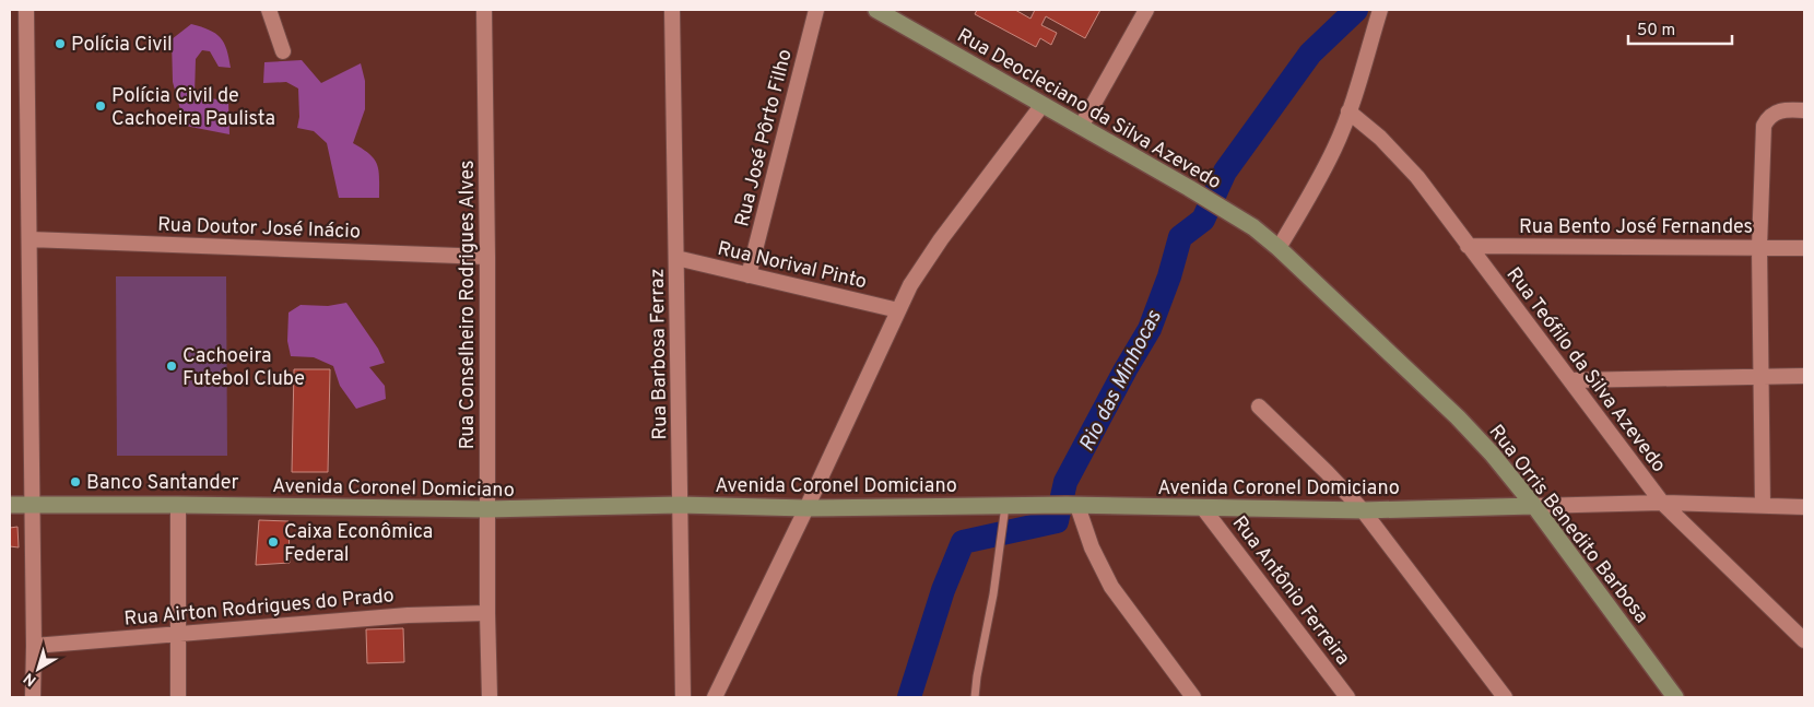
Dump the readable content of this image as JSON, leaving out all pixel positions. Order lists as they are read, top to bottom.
{
  "streets": {
    "street": [
      "Rua Deocleciano da Silva Azevedo",
      "Rua José Pôrto Filho",
      "Rua Bento José Fernandes",
      "Rua Doutor José Inácio",
      "Rua Norival Pinto",
      "Rua Conselheiro Rodrigues Alves",
      "Rua Barbosa Ferraz",
      "Rua Teófilo da Silva Azevedo",
      "Avenida Coronel Domiciano",
      "Rua Orris Benedito Barbosa",
      "Rua Antônio Ferreira",
      "Rua Airton Rodrigues do Prado"
    ]
  },
  "crossings": [
    ["Rua Deocleciano da Silva Azevedo", "Rua Orris Benedito Barbosa"],
    ["Rua José Pôrto Filho", "Rua Norival Pinto"],
    ["Rua Bento José Fernandes", "Rua Teófilo da Silva Azevedo"],
    ["Rua Doutor José Inácio", "Rua Conselheiro Rodrigues Alves"],
    ["Rua Norival Pinto", "Rua Barbosa Ferraz"],
    ["Rua Conselheiro Rodrigues Alves", "Avenida Coronel Domiciano"],
    ["Rua Conselheiro Rodrigues Alves", "Rua Airton Rodrigues do Prado"],
    ["Rua Barbosa Ferraz", "Avenida Coronel Domiciano"],
    ["Rua Teófilo da Silva Azevedo", "Avenida Coronel Domiciano"],
    ["Avenida Coronel Domiciano", "Rua Orris Benedito Barbosa"],
    ["Avenida Coronel Domiciano", "Rua Antônio Ferreira"]
  ],
  "water": ["Rio das Minhocas"],
  "places": [
    "Polícia Civil",
    "Polícia Civil de Cachoeira Paulista",
    "Cachoeira Futebol Clube",
    "Banco Santander",
    "Caixa Econômica Federal"
  ],
  "scale_bar": "50 m",
  "north": "bottom left"
}
